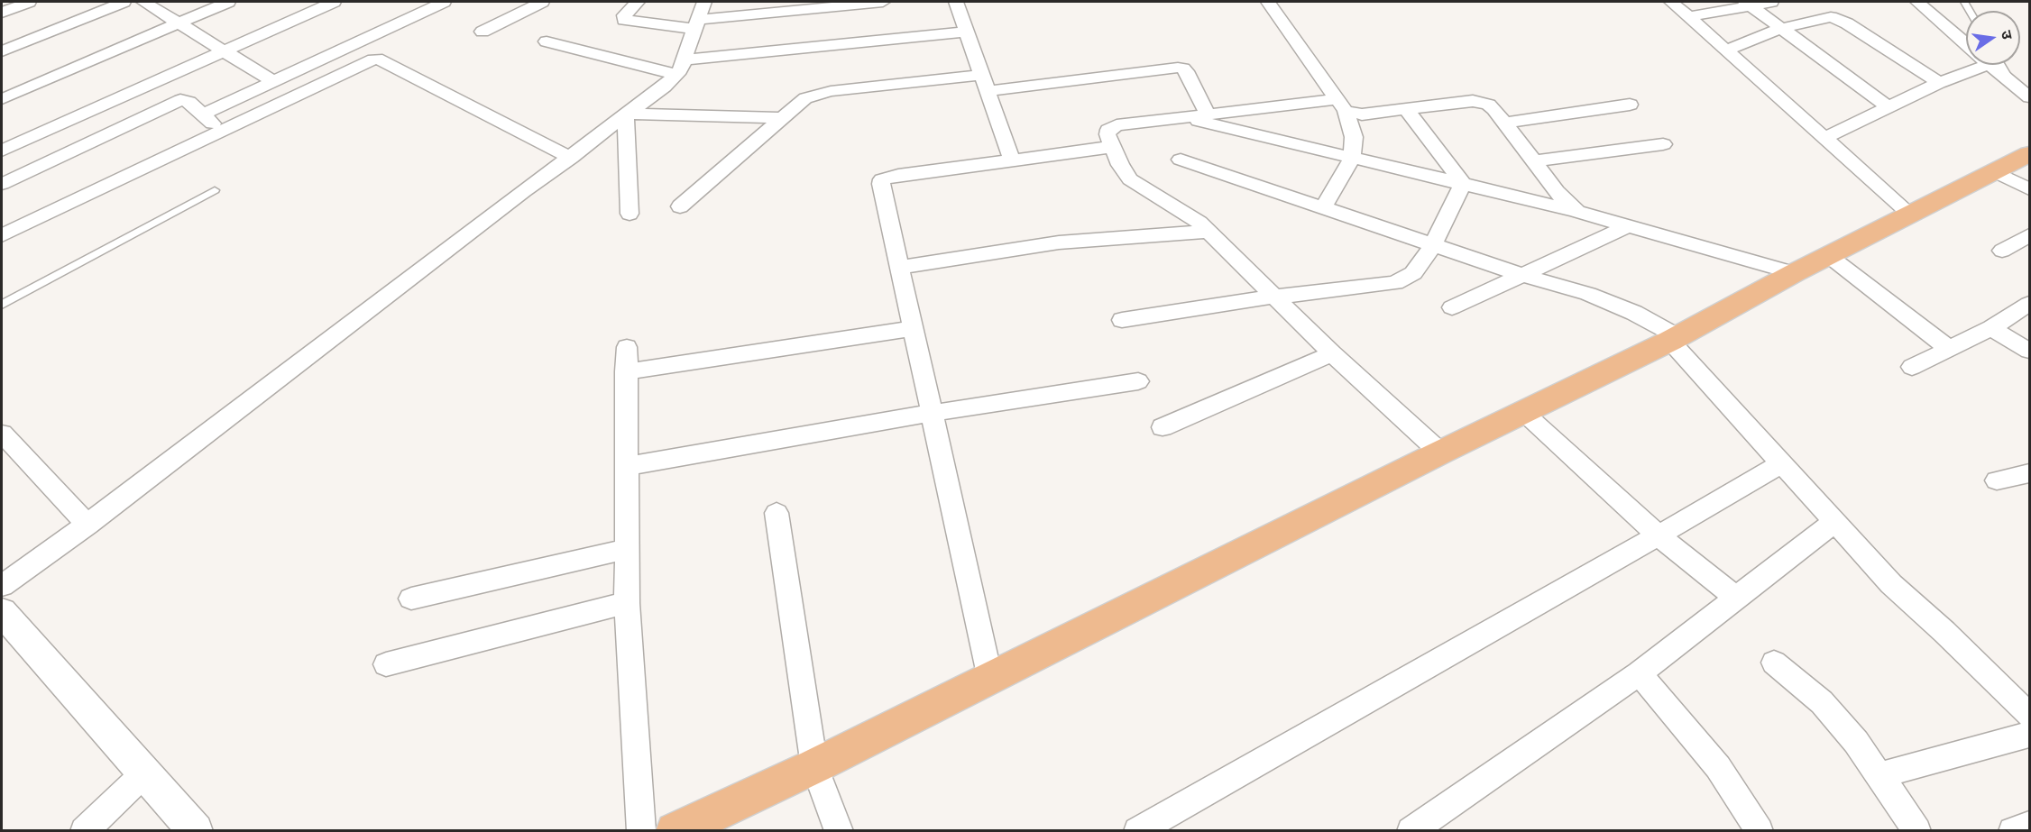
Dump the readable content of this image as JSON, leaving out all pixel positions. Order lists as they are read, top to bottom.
{
  "north": "right"
}
